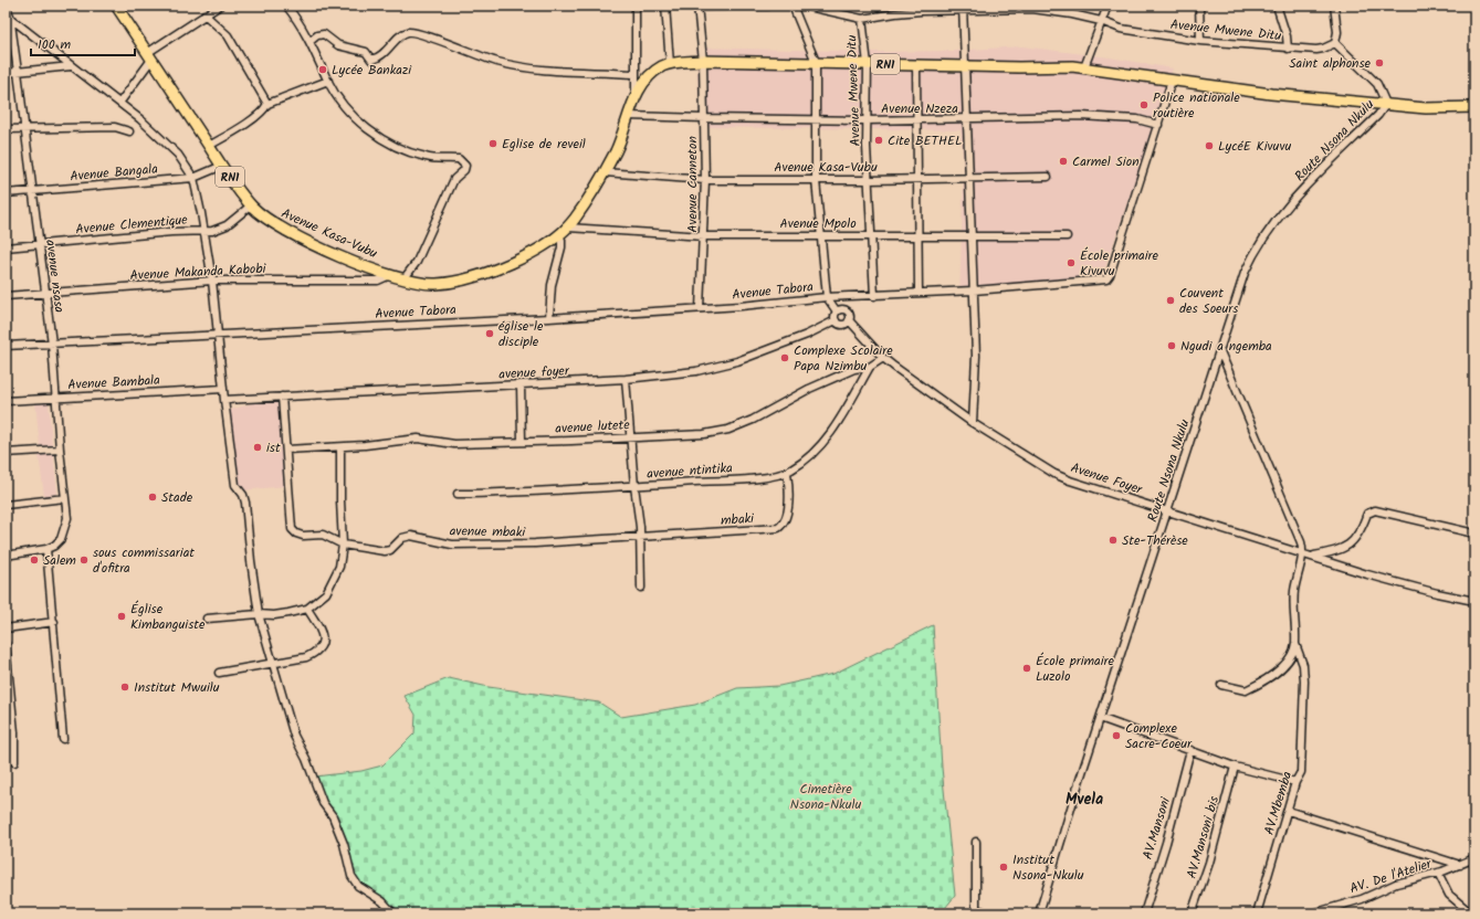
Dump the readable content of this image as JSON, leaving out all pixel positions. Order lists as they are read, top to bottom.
{
  "streets": {
    "highway": ["RN1", "Avenue Kasa-Vubu"],
    "street": [
      "Avenue Mwene Ditu",
      "Avenue Nzeza",
      "Route Nsona Nkulu",
      "Avenue Bangala",
      "Avenue Canneton",
      "Avenue Mpolo",
      "Avenue Clementique",
      "Avenue Makanda Kabobi",
      "avenue nsasa",
      "Avenue Tabora",
      "avenue foyer",
      "Avenue Bambala",
      "avenue lutete",
      "avenue ntintika",
      "Avenue Foyer",
      "mbaki",
      "avenue mbaki",
      "AV.Mbemba",
      "AV.Mansoni",
      "AV.Mansoni bis",
      "AV. De l'Atelier"
    ]
  },
  "crossings": [
    ["Avenue Mwene Ditu", "RN1"],
    ["Avenue Mwene Ditu", "Avenue Nzeza"],
    ["Avenue Mwene Ditu", "Avenue Kasa-Vubu"],
    ["Avenue Mwene Ditu", "Avenue Mpolo"],
    ["Avenue Mwene Ditu", "Avenue Tabora"],
    ["RN1", "Avenue Nzeza"],
    ["RN1", "Route Nsona Nkulu"],
    ["RN1", "Avenue Kasa-Vubu"],
    ["RN1", "Avenue Canneton"],
    ["RN1", "Avenue Mpolo"],
    ["Avenue Nzeza", "Avenue Canneton"],
    ["Avenue Nzeza", "Avenue Tabora"],
    ["Route Nsona Nkulu", "Avenue Foyer"],
    ["Avenue Kasa-Vubu", "Avenue Bangala"],
    ["Avenue Kasa-Vubu", "Avenue Canneton"],
    ["Avenue Kasa-Vubu", "Avenue Clementique"],
    ["Avenue Kasa-Vubu", "Avenue Makanda Kabobi"],
    ["Avenue Bangala", "avenue nsasa"],
    ["Avenue Canneton", "Avenue Mpolo"],
    ["Avenue Canneton", "Avenue Tabora"],
    ["Avenue Clementique", "avenue nsasa"],
    ["Avenue Makanda Kabobi", "avenue nsasa"],
    ["avenue nsasa", "Avenue Tabora"],
    ["avenue nsasa", "Avenue Bambala"],
    ["Avenue Tabora", "avenue foyer"],
    ["Avenue Tabora", "Avenue Foyer"],
    ["avenue foyer", "Avenue Foyer"],
    ["avenue lutete", "Avenue Foyer"],
    ["avenue lutete", "avenue mbaki"],
    ["avenue ntintika", "mbaki"],
    ["mbaki", "avenue mbaki"]
  ],
  "districts": ["Mvela"],
  "parks": ["Cimetière Nsona-Nkulu"],
  "places": [
    "Saint alphonse",
    "Lycée Bankazi",
    "Police nationale routière",
    "Cite BETHEL",
    "Eglise de reveil",
    "LycéE Kivuvu",
    "Carmel Sion",
    "École primaire Kivuvu",
    "Couvent des Soeurs",
    "église le disciple",
    "Ngudi a ngemba",
    "Complexe Scolaire Papa Nzimbu",
    "ist",
    "Stade",
    "Ste-Thérèse",
    "Salem",
    "sous commissariat d'ofitra",
    "Église Kimbanguiste",
    "École primaire Luzolo",
    "Institut Mwuilu",
    "Complexe Sacre-Coeur",
    "Institut Nsona-Nkulu"
  ],
  "scale_bar": "100 m"
}
